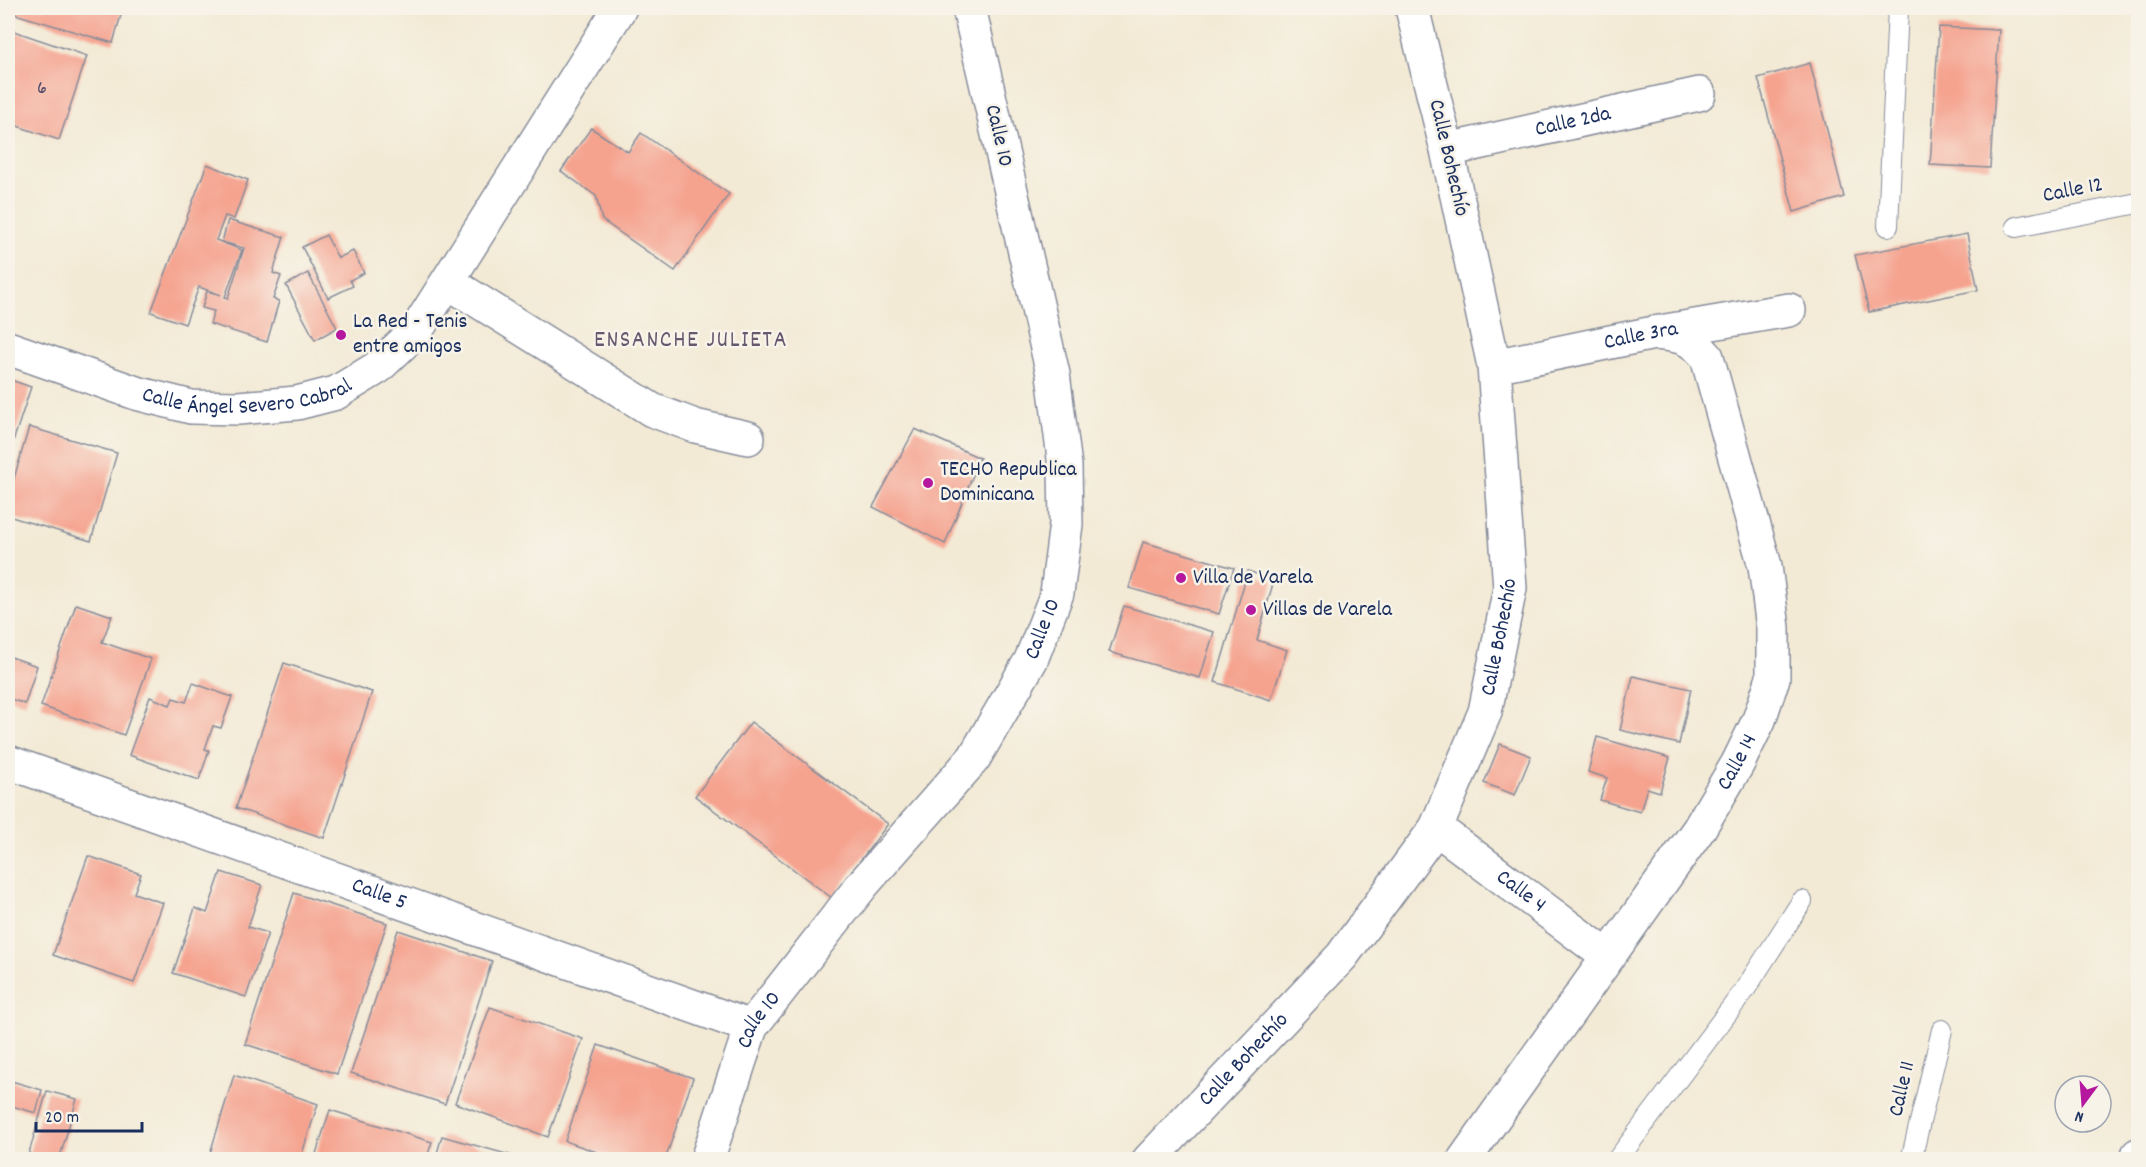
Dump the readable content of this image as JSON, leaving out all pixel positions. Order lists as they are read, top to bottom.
{
  "streets": {
    "street": [
      "Calle 2da",
      "Calle 10",
      "Calle Bohechío",
      "Calle 3ra",
      "Calle Ángel Severo Cabral",
      "Calle 14",
      "Calle 4",
      "Calle 5"
    ],
    "lane": ["Calle 12", "Calle 11"]
  },
  "crossings": [
    ["Calle 2da", "Calle Bohechío"],
    ["Calle 10", "Calle 5"],
    ["Calle Bohechío", "Calle 3ra"],
    ["Calle Bohechío", "Calle 4"],
    ["Calle 3ra", "Calle 14"],
    ["Calle 14", "Calle 4"]
  ],
  "districts": ["ENSANCHE JULIETA"],
  "places": [
    "La Red - Tenis entre amigos",
    "TECHO Republica Dominicana",
    "Villa de Varela",
    "Villas de Varela"
  ],
  "house_numbers": ["6"],
  "scale_bar": "20 m",
  "north": "bottom"
}
